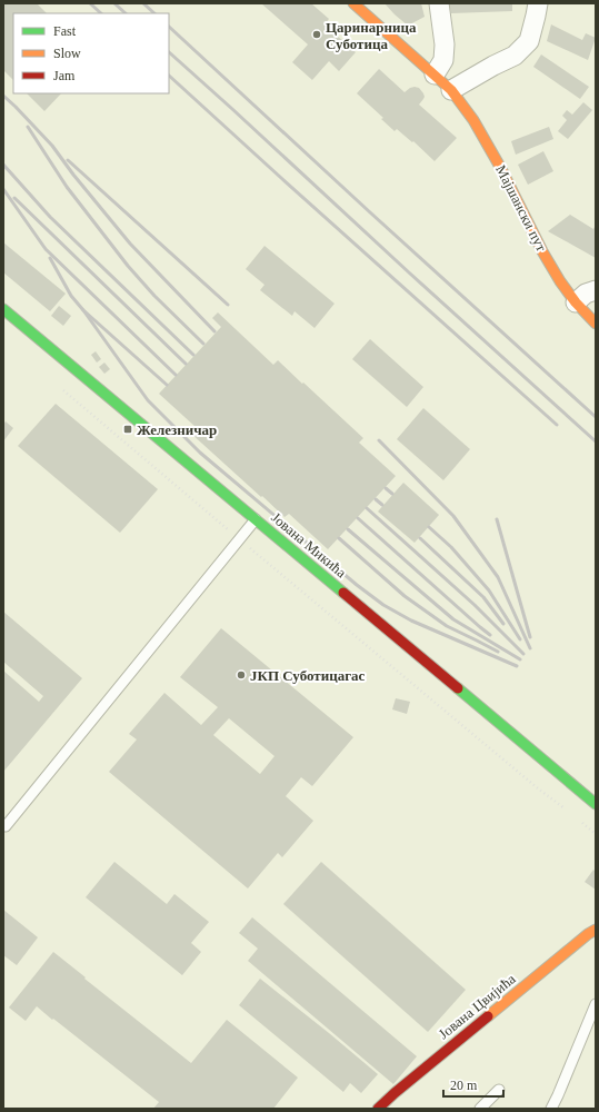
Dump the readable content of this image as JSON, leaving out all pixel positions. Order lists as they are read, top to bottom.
{
  "streets": {
    "street": ["Мајшански пут", "Јована Микића", "Јована Цвијића"]
  },
  "places": {
    "other": ["Царинарница Суботица", "ЈКП Суботицагас"],
    "transit": ["Железничар"]
  },
  "legend": ["Fast", "Slow", "Jam"],
  "scale_bar": "20 m"
}
